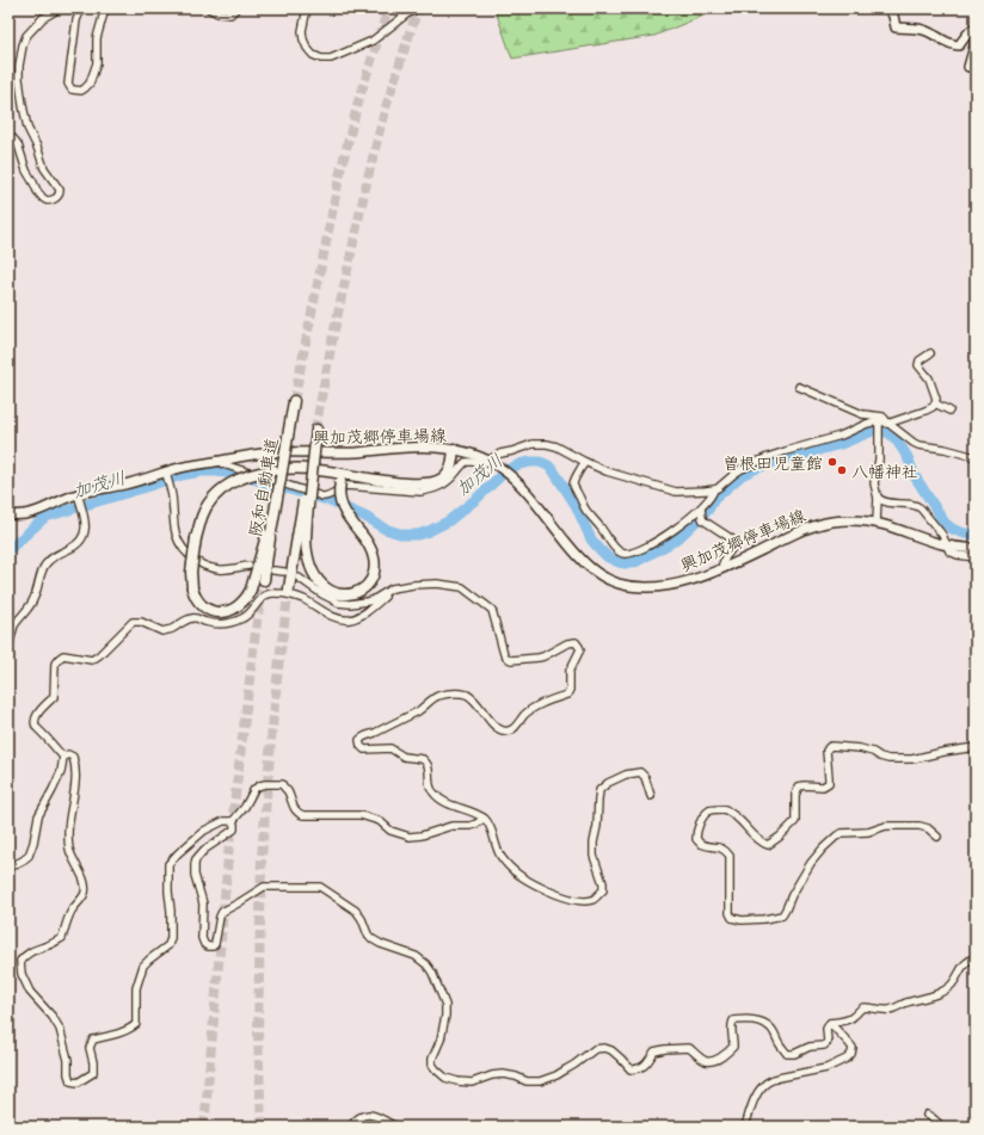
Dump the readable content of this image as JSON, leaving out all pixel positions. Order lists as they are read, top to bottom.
{
  "streets": {
    "highway": ["阪和自動車道"],
    "main road": ["興加茂郷停車場線"]
  },
  "water": ["加茂川"],
  "places": ["曽根田児童館", "八幡神社"]
}
